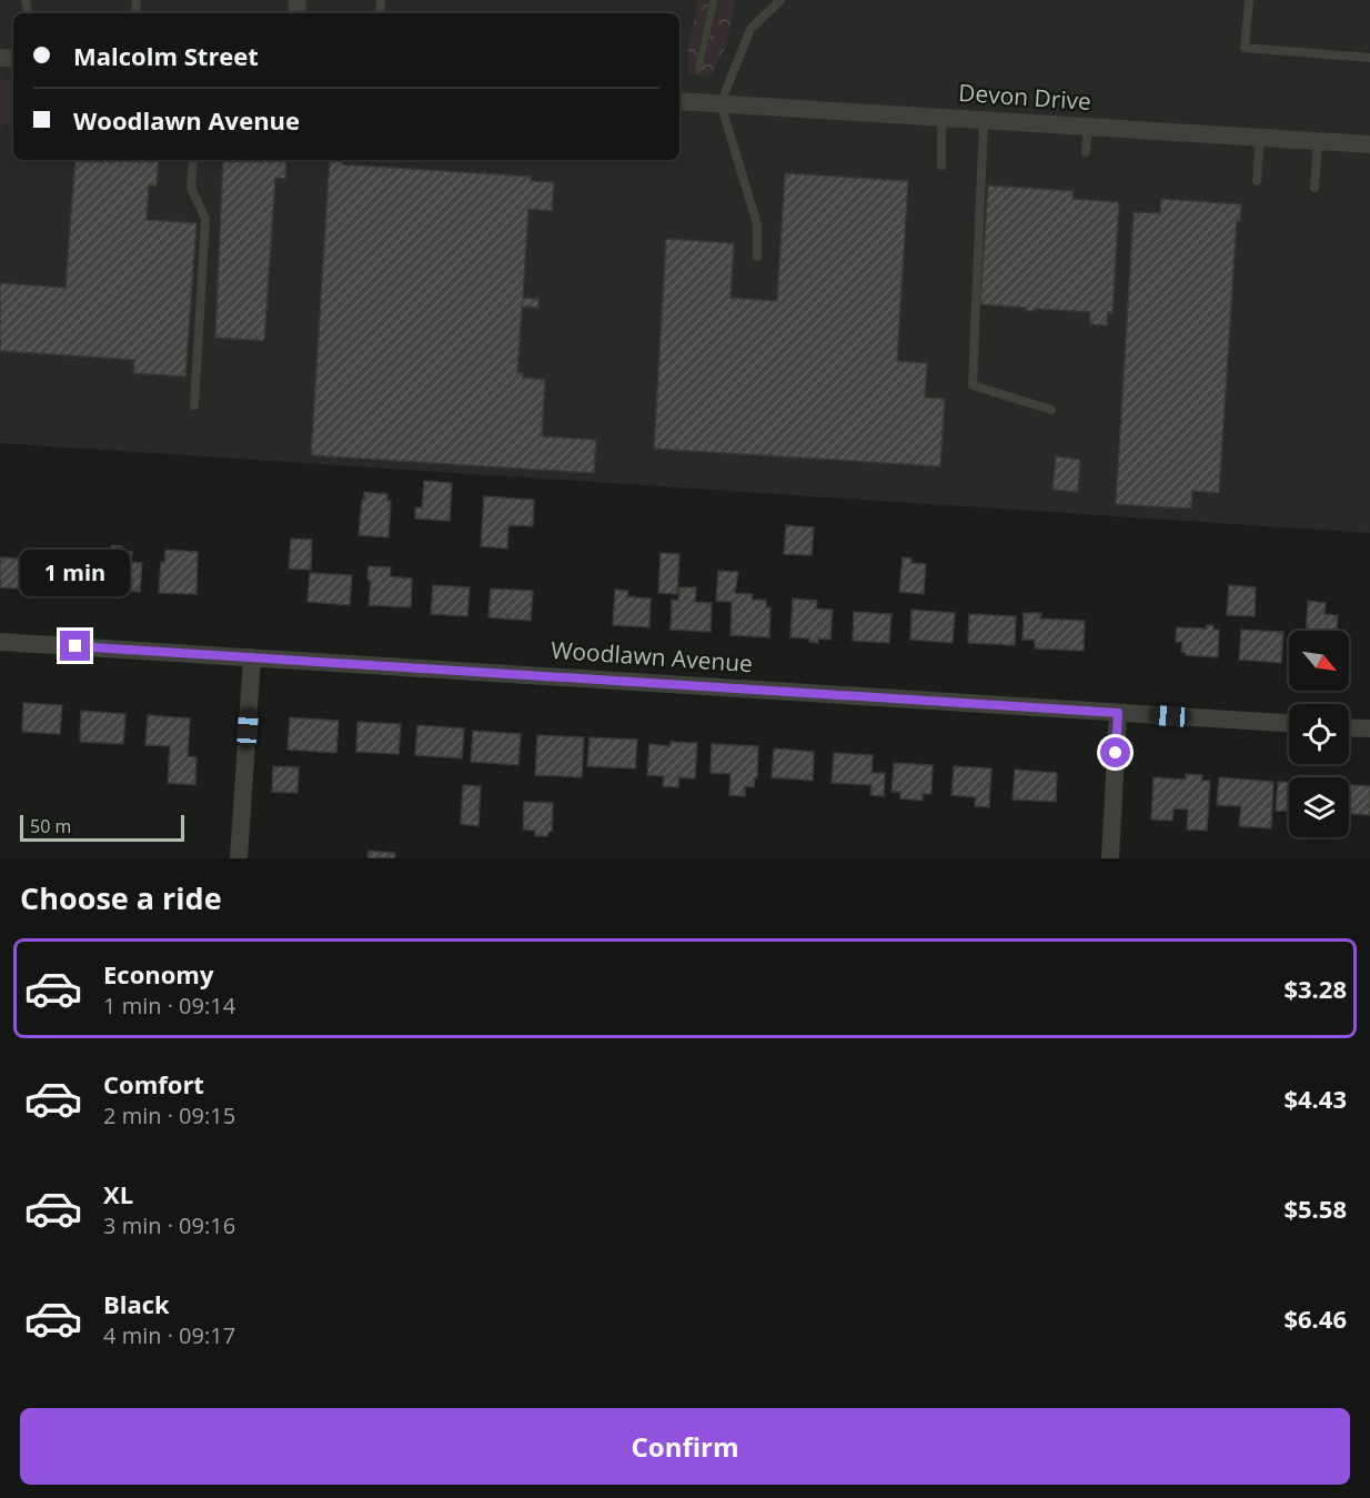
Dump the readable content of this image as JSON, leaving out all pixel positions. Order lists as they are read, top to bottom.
{
  "streets": {
    "street": ["Devon Drive", "Woodlawn Avenue"]
  },
  "scale_bar": "50 m",
  "north": "bottom right",
  "page": {
    "banner": ["Malcolm Street", "Woodlawn Avenue"],
    "bubble": "1 min",
    "scale": "50 m",
    "heading": "Choose a ride",
    "list": [
      {
        "name": "Economy",
        "note": "1 min · 09:14",
        "value": "$3.28"
      },
      {
        "name": "Comfort",
        "note": "2 min · 09:15",
        "value": "$4.43"
      },
      {
        "name": "XL",
        "note": "3 min · 09:16",
        "value": "$5.58"
      },
      {
        "name": "Black",
        "note": "4 min · 09:17",
        "value": "$6.46"
      }
    ],
    "buttons": "Confirm"
  }
}
